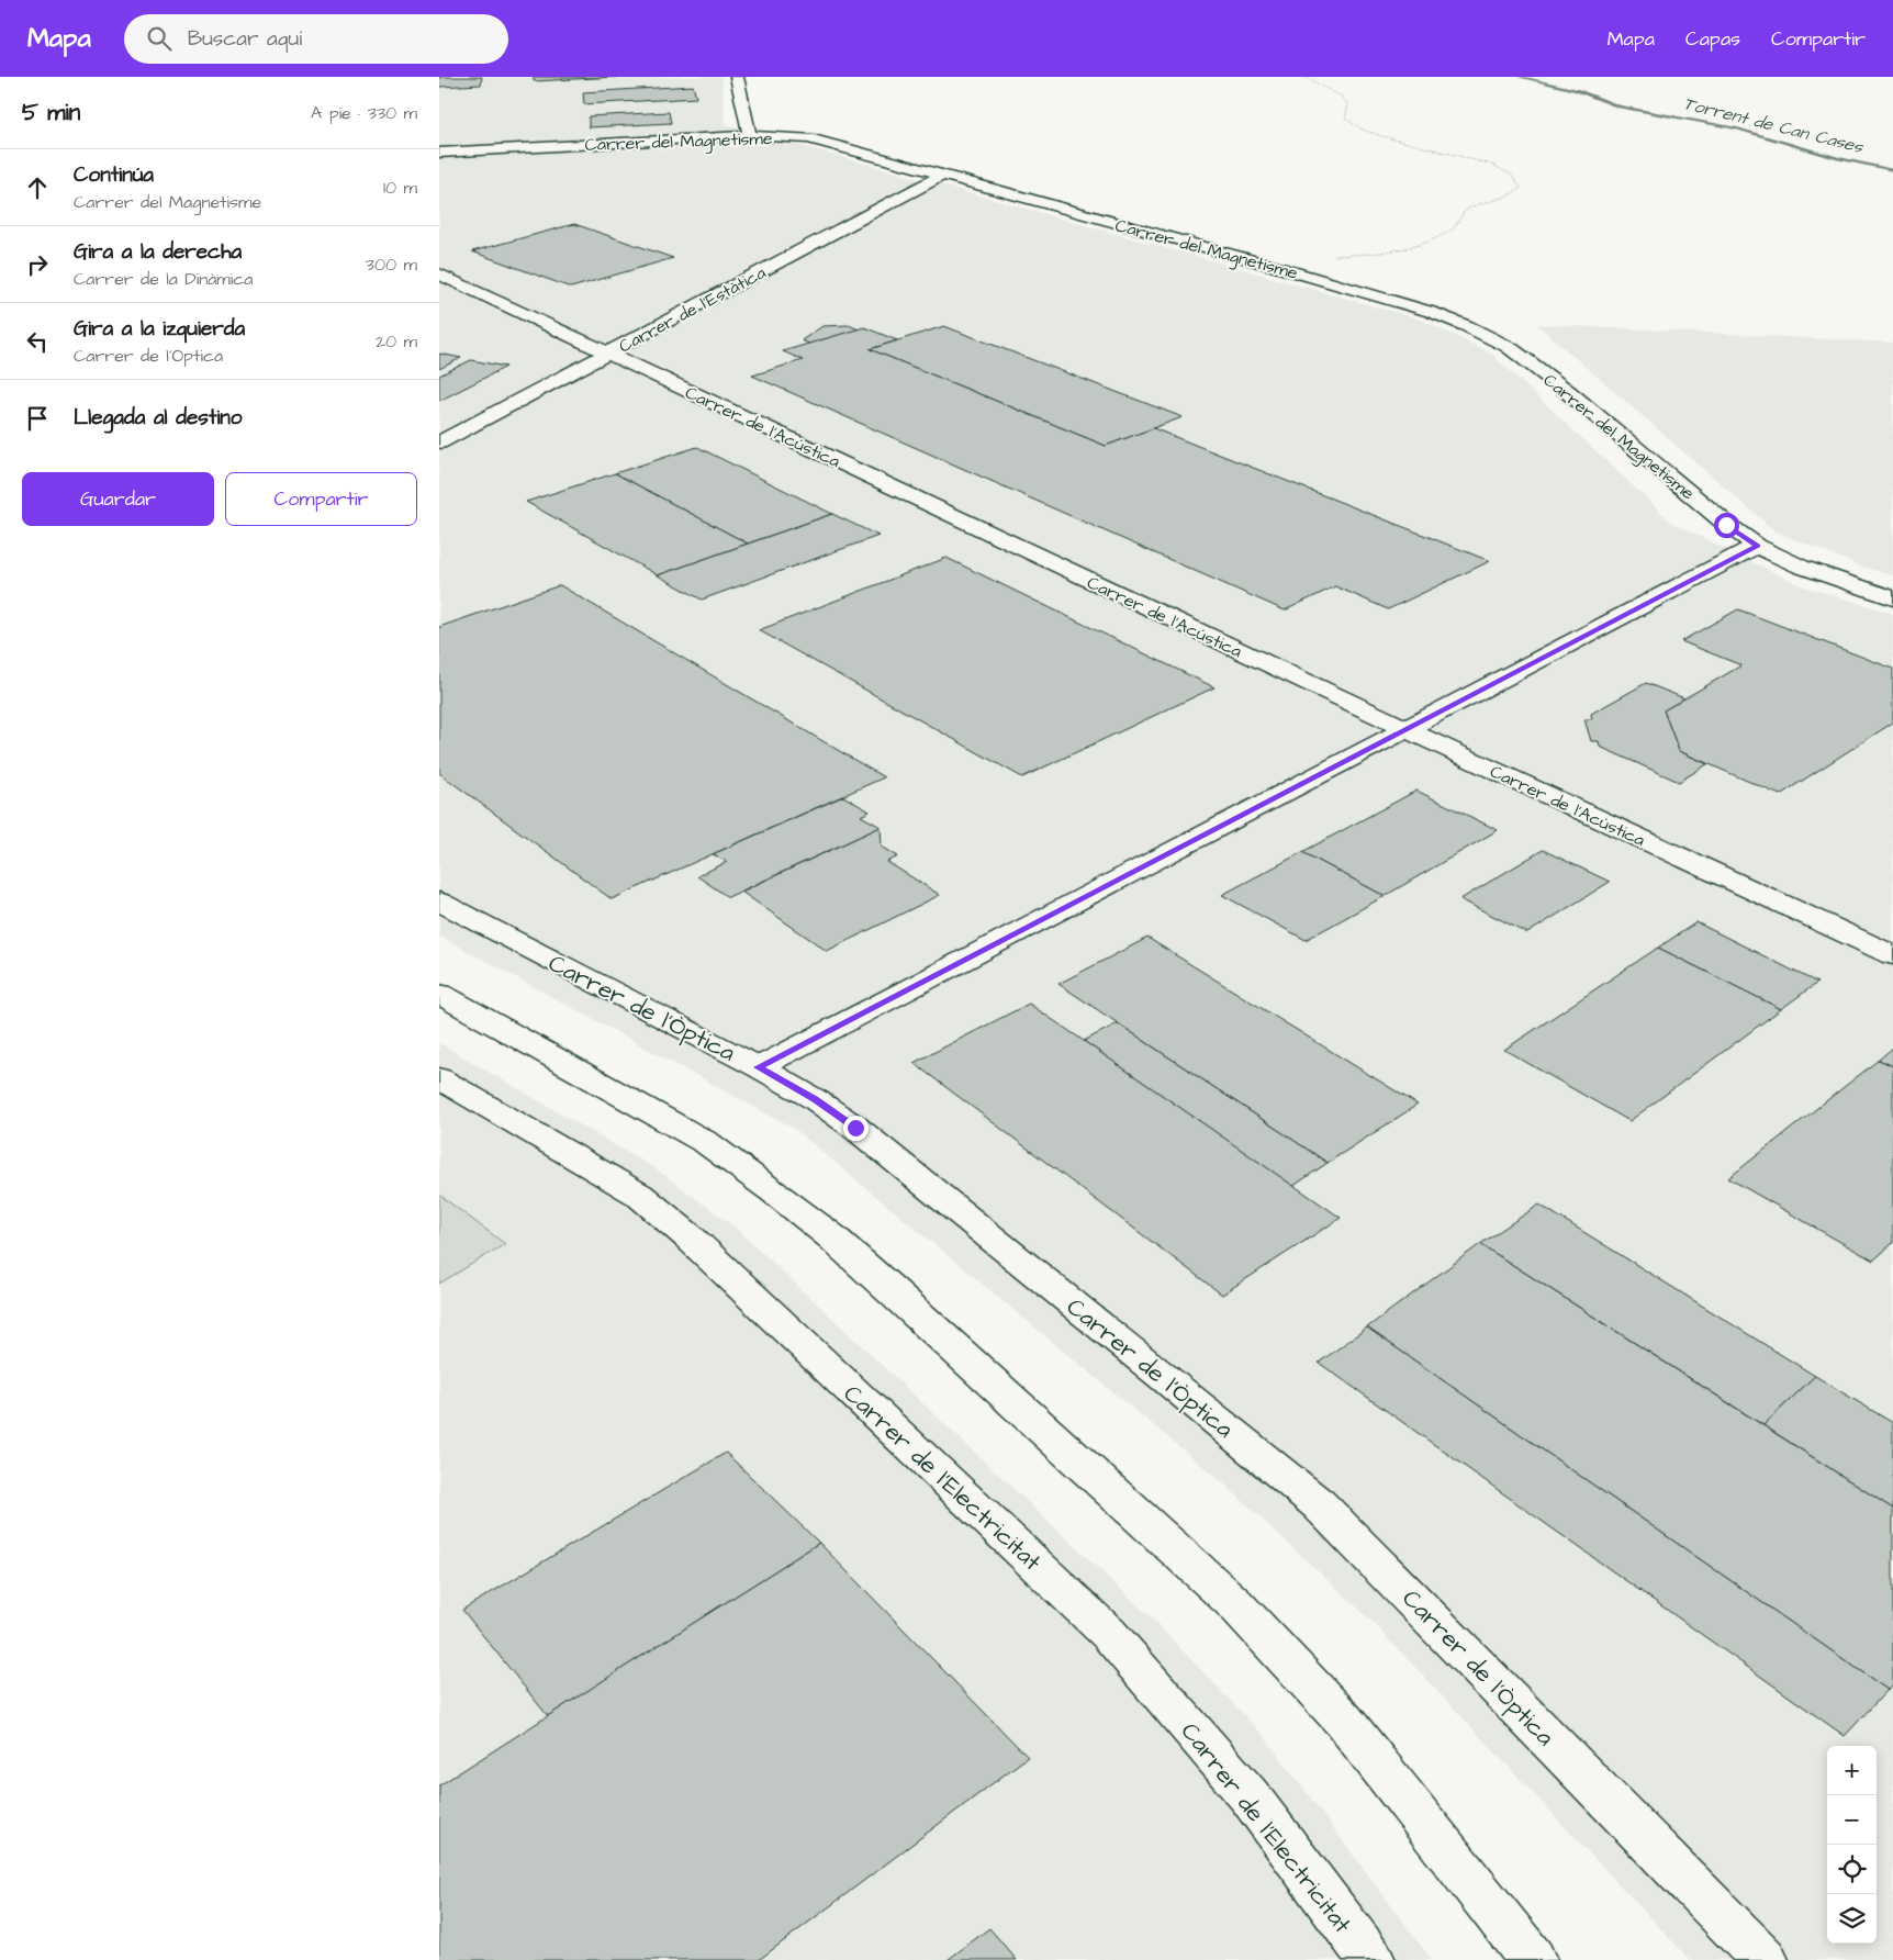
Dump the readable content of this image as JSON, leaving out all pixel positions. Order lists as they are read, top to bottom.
{
  "streets": {
    "street": [
      "Carrer del Magnetisme",
      "Carrer de l'Estàtica",
      "Carrer de l'Acústica",
      "Carrer de l'Òptica",
      "Carrer de l'Electricitat"
    ]
  },
  "crossings": [
    ["Carrer del Magnetisme", "Carrer de l'Estàtica"],
    ["Carrer de l'Estàtica", "Carrer de l'Acústica"]
  ],
  "water": ["Torrent de Can Cases"],
  "page": {
    "header": "Mapa",
    "search": "Buscar aquí",
    "nav": ["Mapa", "Capas", "Compartir"],
    "heading": ["5 min", "A pie · 330 m"],
    "list": [
      ["Continúa", "Carrer del Magnetisme", "10 m"],
      ["Gira a la derecha", "Carrer de la Dinàmica", "300 m"],
      ["Gira a la izquierda", "Carrer de l'Òptica", "20 m"],
      "Llegada al destino"
    ],
    "buttons": ["Guardar", "Compartir"],
    "map_buttons": ["+", "−"]
  }
}
